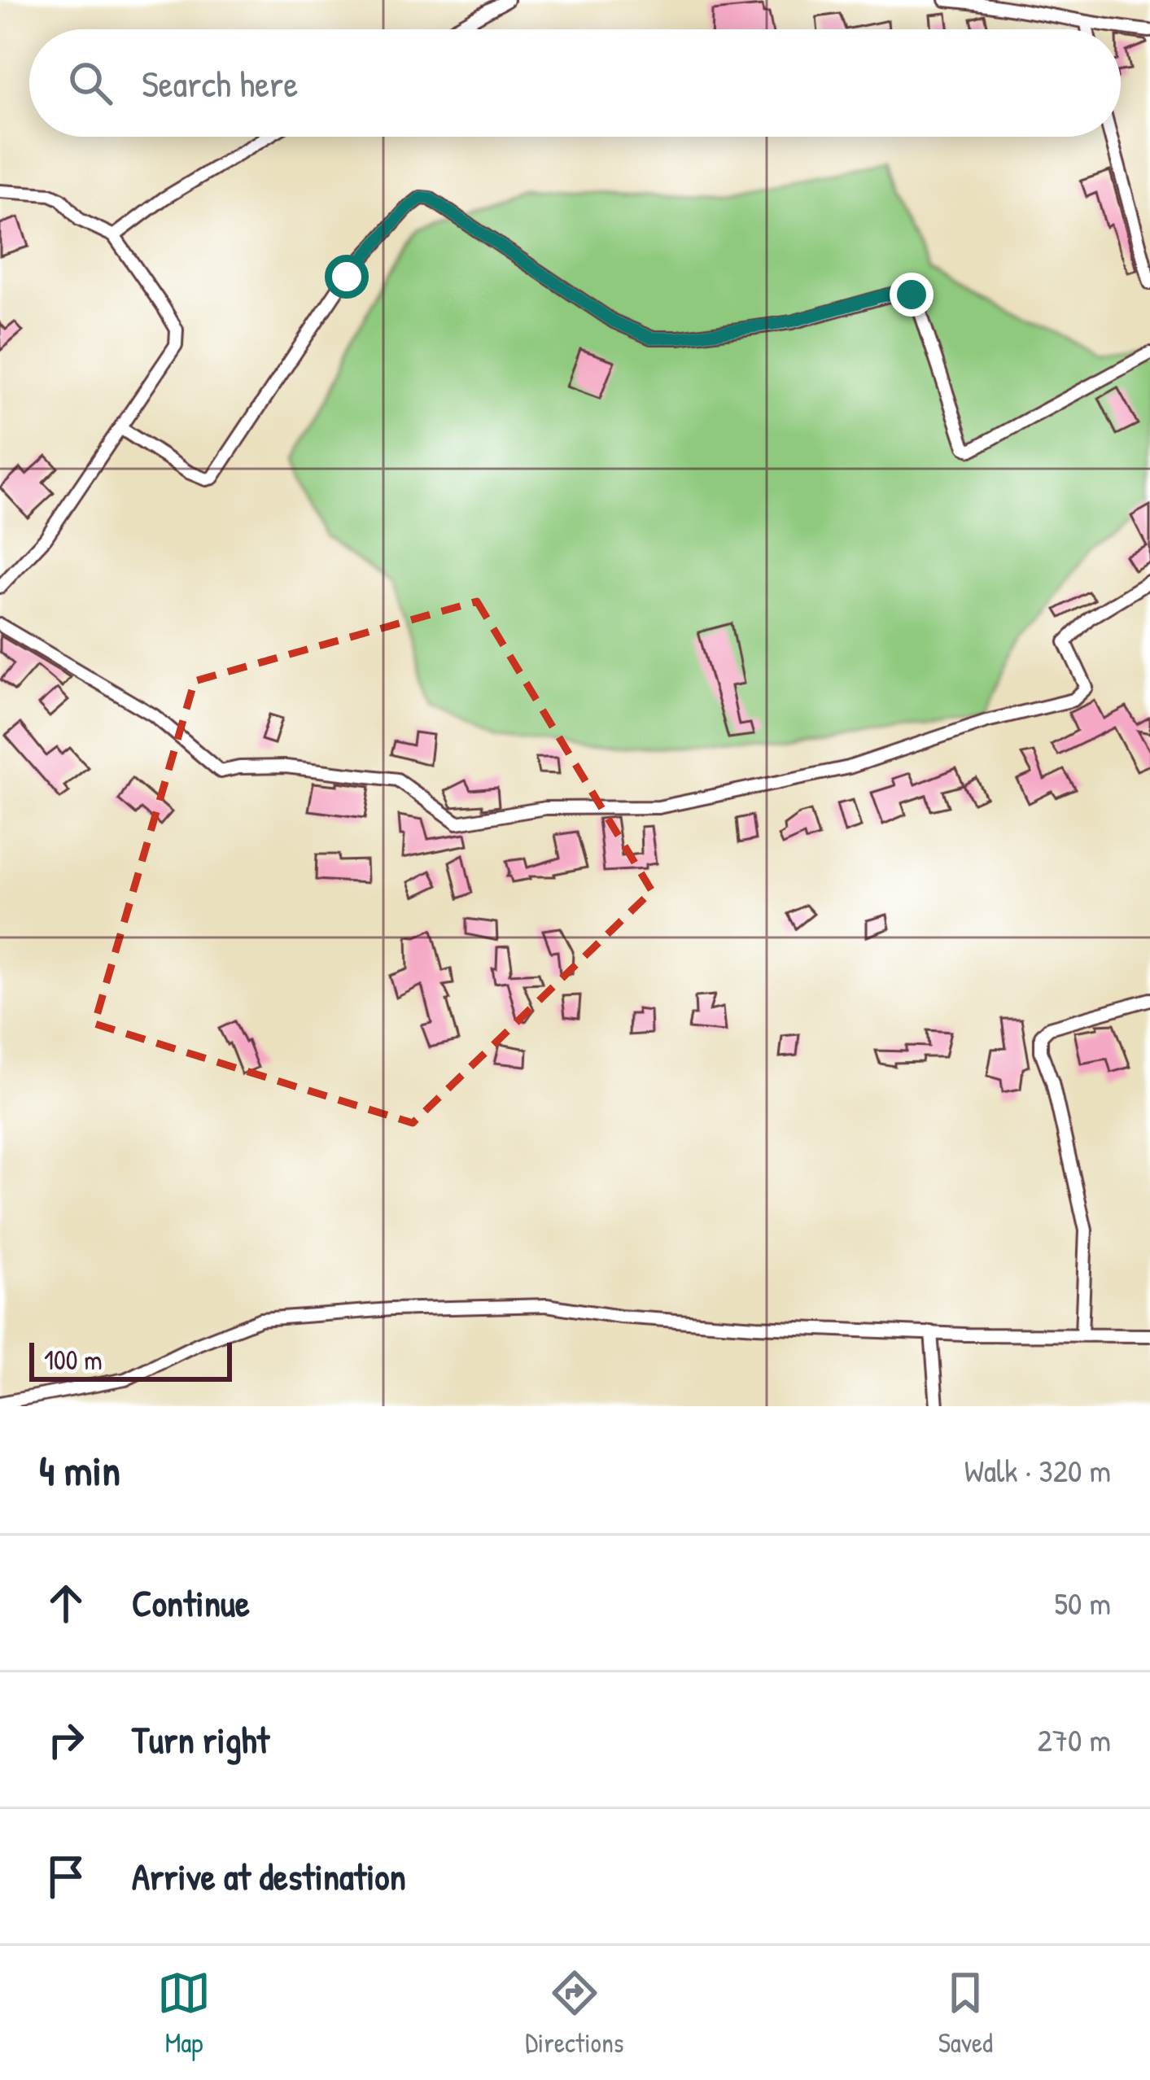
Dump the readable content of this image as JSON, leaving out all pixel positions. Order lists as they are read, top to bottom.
{
  "scale_bar": "100 m",
  "page": {
    "search": "Search here",
    "scale": "100 m",
    "heading": ["4 min", "Walk · 320 m"],
    "list": [
      ["Continue", "50 m"],
      ["Turn right", "270 m"],
      "Arrive at destination"
    ],
    "nav": ["Map", "Directions", "Saved"]
  }
}
